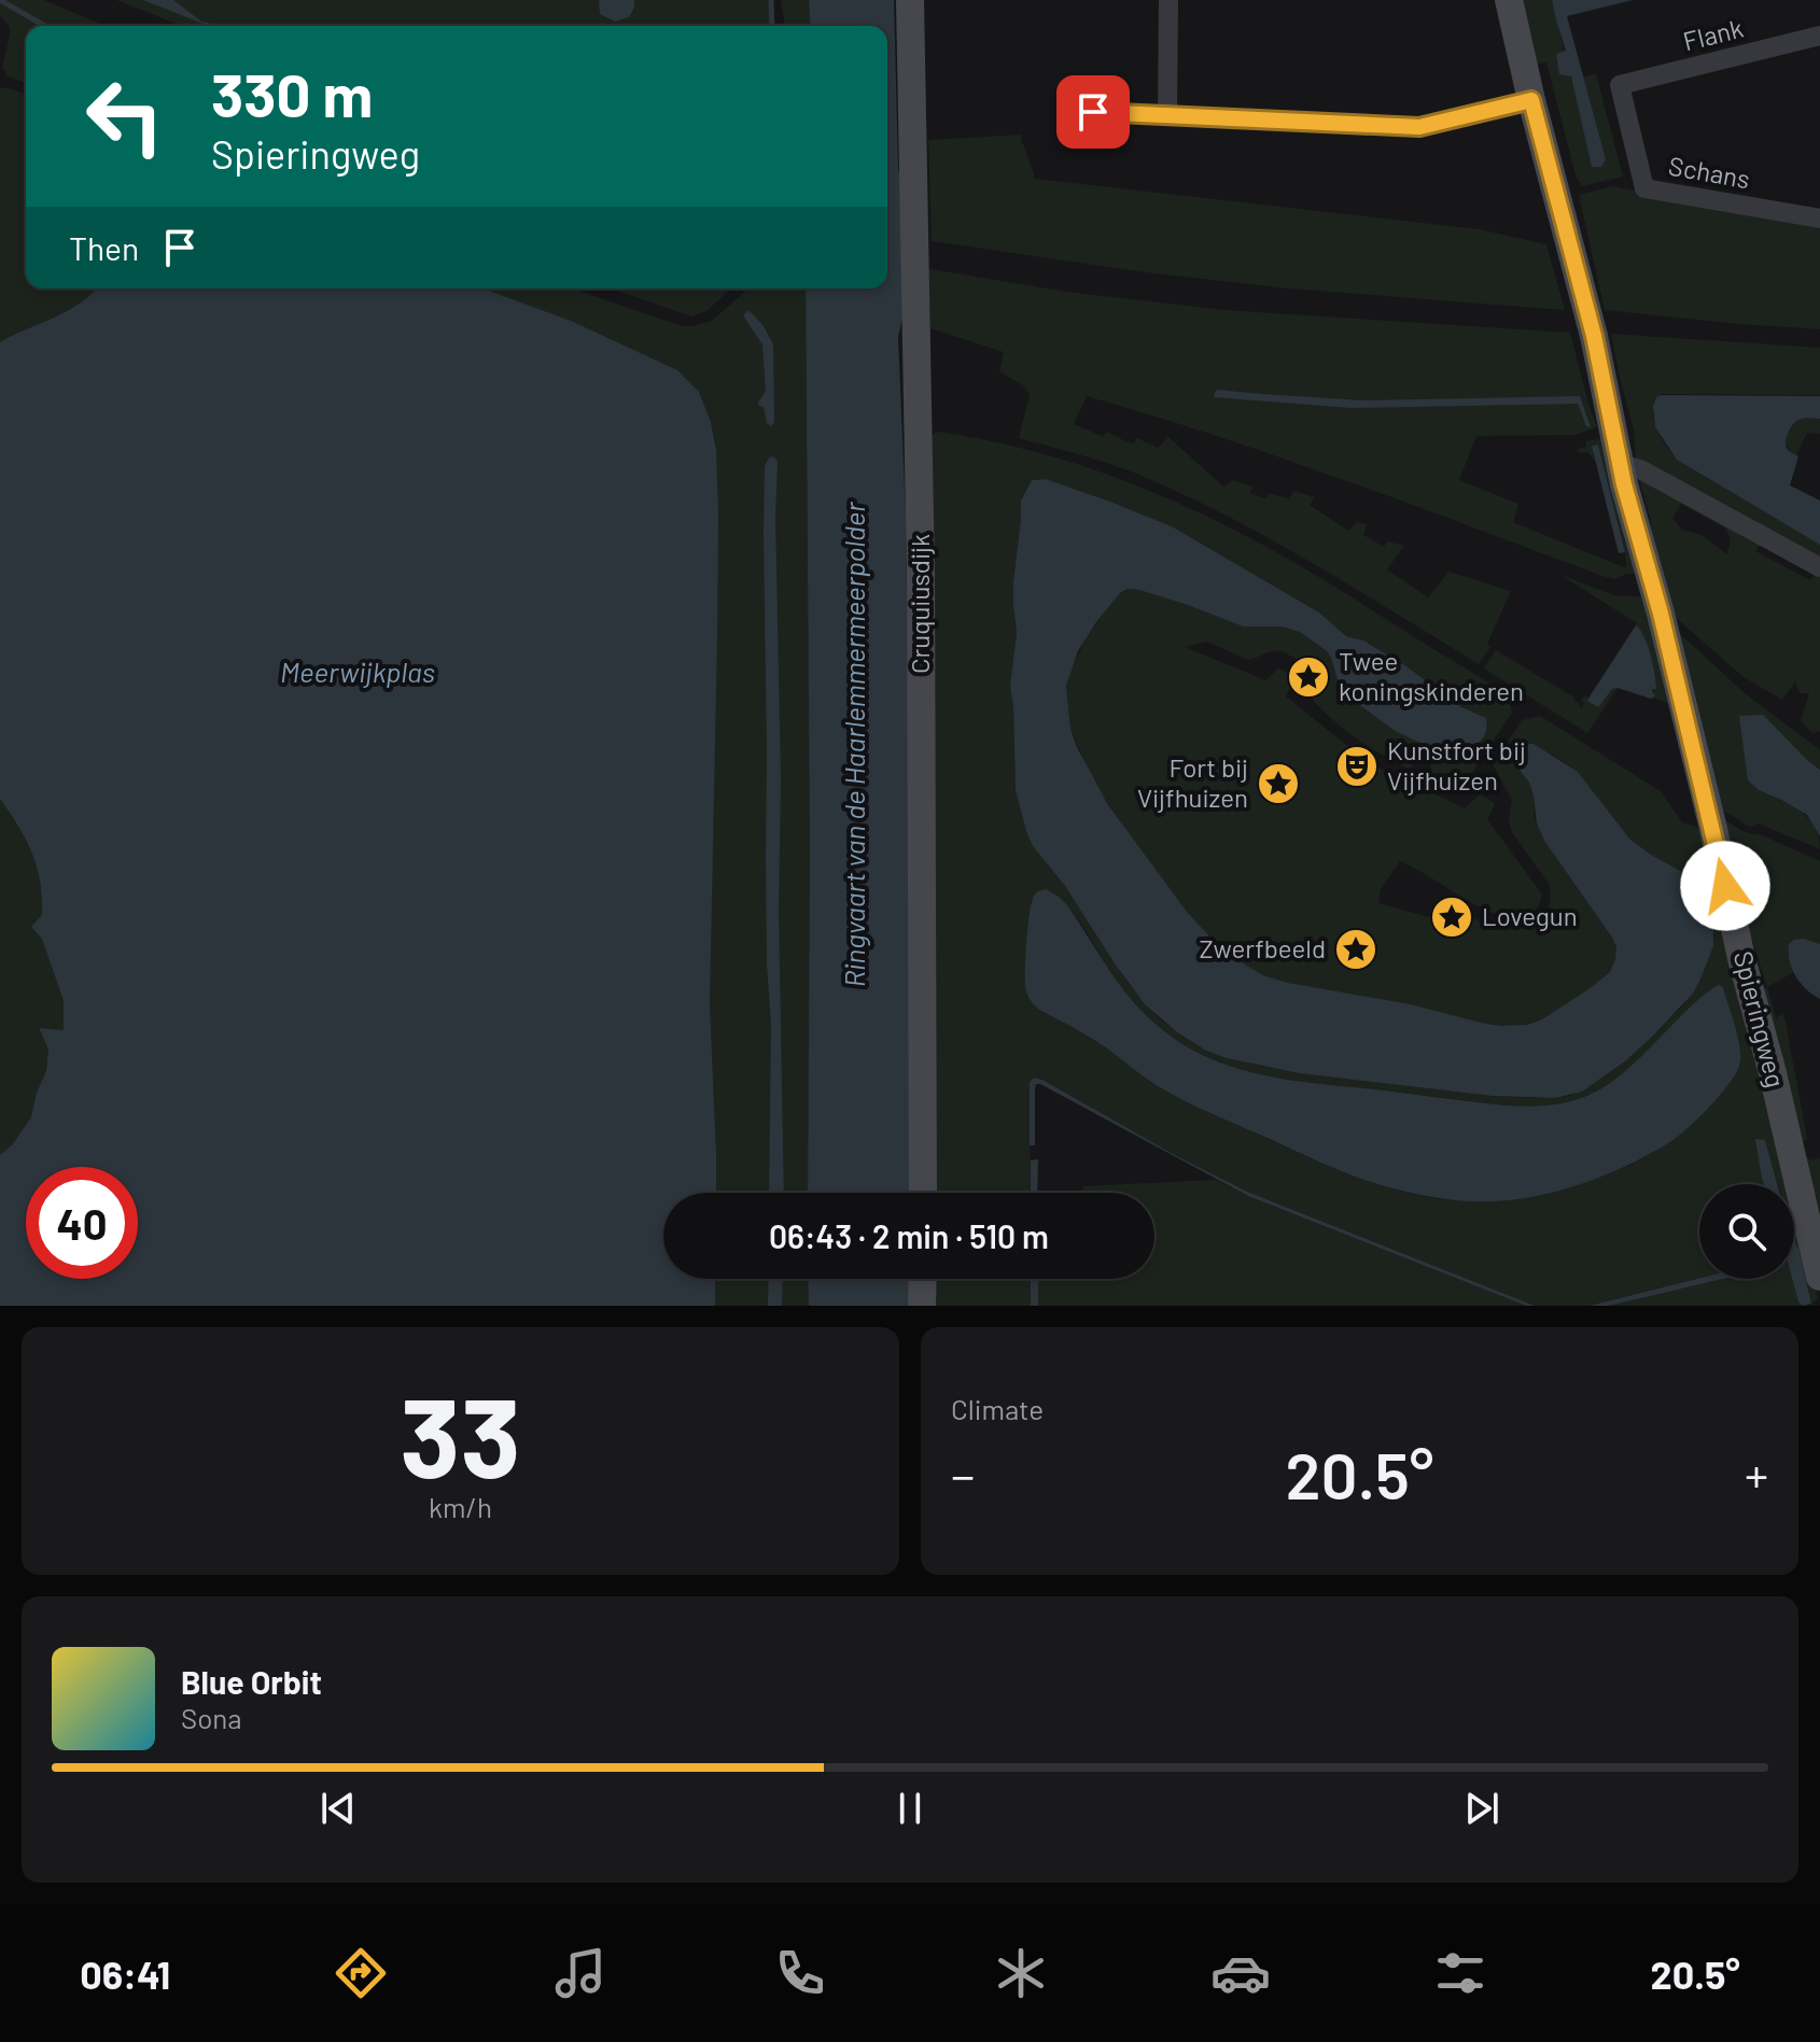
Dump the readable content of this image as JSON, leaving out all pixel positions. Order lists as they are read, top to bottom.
{
  "streets": {
    "street": [
      "Flank",
      "Schans",
      "Cruquiusdijk",
      "Spieringweg"
    ]
  },
  "crossings": [
    ["Flank", "Schans"]
  ],
  "water": ["Meerwijkplas", "Ringvaart van de Haarlemmermeerpolder"],
  "places": {
    "place": [
      "Twee koningskinderen",
      "Fort bij Vijfhuizen",
      "Lovegun",
      "Zwerfbeeld"
    ],
    "theatre": ["Kunstfort bij Vijfhuizen"]
  },
  "page": {
    "turn": ["330 m", "Spieringweg"],
    "then": "Then",
    "limit": "40",
    "trip": "06:43 · 2 min · 510 m",
    "tile": [
      ["33", "km/h"],
      "Climate"
    ],
    "heat": ["−", "20.5°", "+"],
    "song": ["Blue Orbit", "Sona"],
    "tabs": ["06:41", "20.5°"]
  }
}
